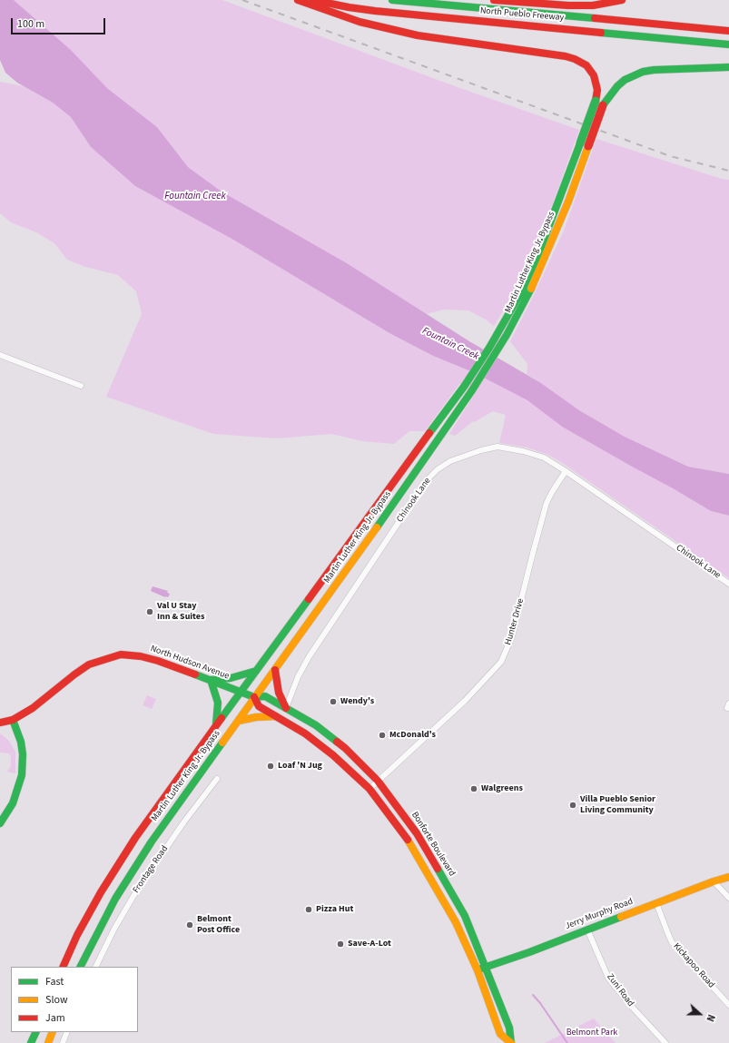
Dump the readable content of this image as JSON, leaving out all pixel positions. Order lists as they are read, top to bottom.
{
  "streets": {
    "main road": [
      "North Pueblo Freeway",
      "Martin Luther King Jr. Bypass",
      "North Hudson Avenue",
      "Bonforte Boulevard",
      "Jerry Murphy Road"
    ],
    "street": [
      "Chinook Lane",
      "Hunter Drive",
      "Frontage Road",
      "Kickapoo Road",
      "Zuni Road"
    ]
  },
  "crossings": [
    ["Martin Luther King Jr. Bypass", "North Hudson Avenue"],
    ["Martin Luther King Jr. Bypass", "Bonforte Boulevard"],
    ["Chinook Lane", "Hunter Drive"],
    ["Chinook Lane", "Bonforte Boulevard"],
    ["Hunter Drive", "Bonforte Boulevard"],
    ["North Hudson Avenue", "Bonforte Boulevard"],
    ["Bonforte Boulevard", "Jerry Murphy Road"],
    ["Jerry Murphy Road", "Kickapoo Road"],
    ["Jerry Murphy Road", "Zuni Road"]
  ],
  "water": ["Fountain Creek"],
  "parks": ["Belmont Park"],
  "places": [
    "Val U Stay Inn & Suites",
    "Wendy's",
    "McDonald's",
    "Loaf 'N Jug",
    "Walgreens",
    "Villa Pueblo Senior Living Community",
    "Pizza Hut",
    "Belmont Post Office",
    "Save-A-Lot"
  ],
  "legend": ["Fast", "Slow", "Jam"],
  "scale_bar": "100 m",
  "north": "right"
}
